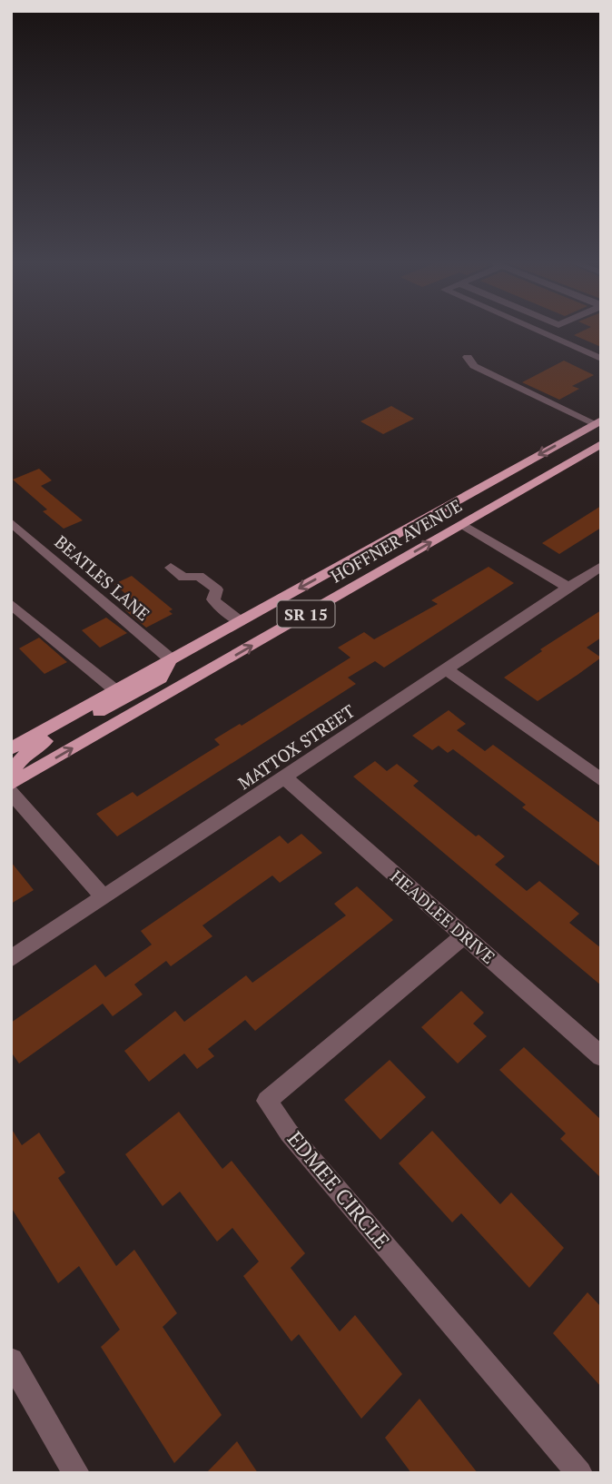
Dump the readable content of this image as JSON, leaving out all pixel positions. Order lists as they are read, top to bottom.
{
  "streets": {
    "main road": ["HOFFNER AVENUE", "SR 15"],
    "street": [
      "BEATLES LANE",
      "MATTOX STREET",
      "HEADLEE DRIVE",
      "EDMEE CIRCLE"
    ]
  },
  "crossings": [
    ["HOFFNER AVENUE", "BEATLES LANE"],
    ["MATTOX STREET", "HEADLEE DRIVE"],
    ["HEADLEE DRIVE", "EDMEE CIRCLE"]
  ]
}
